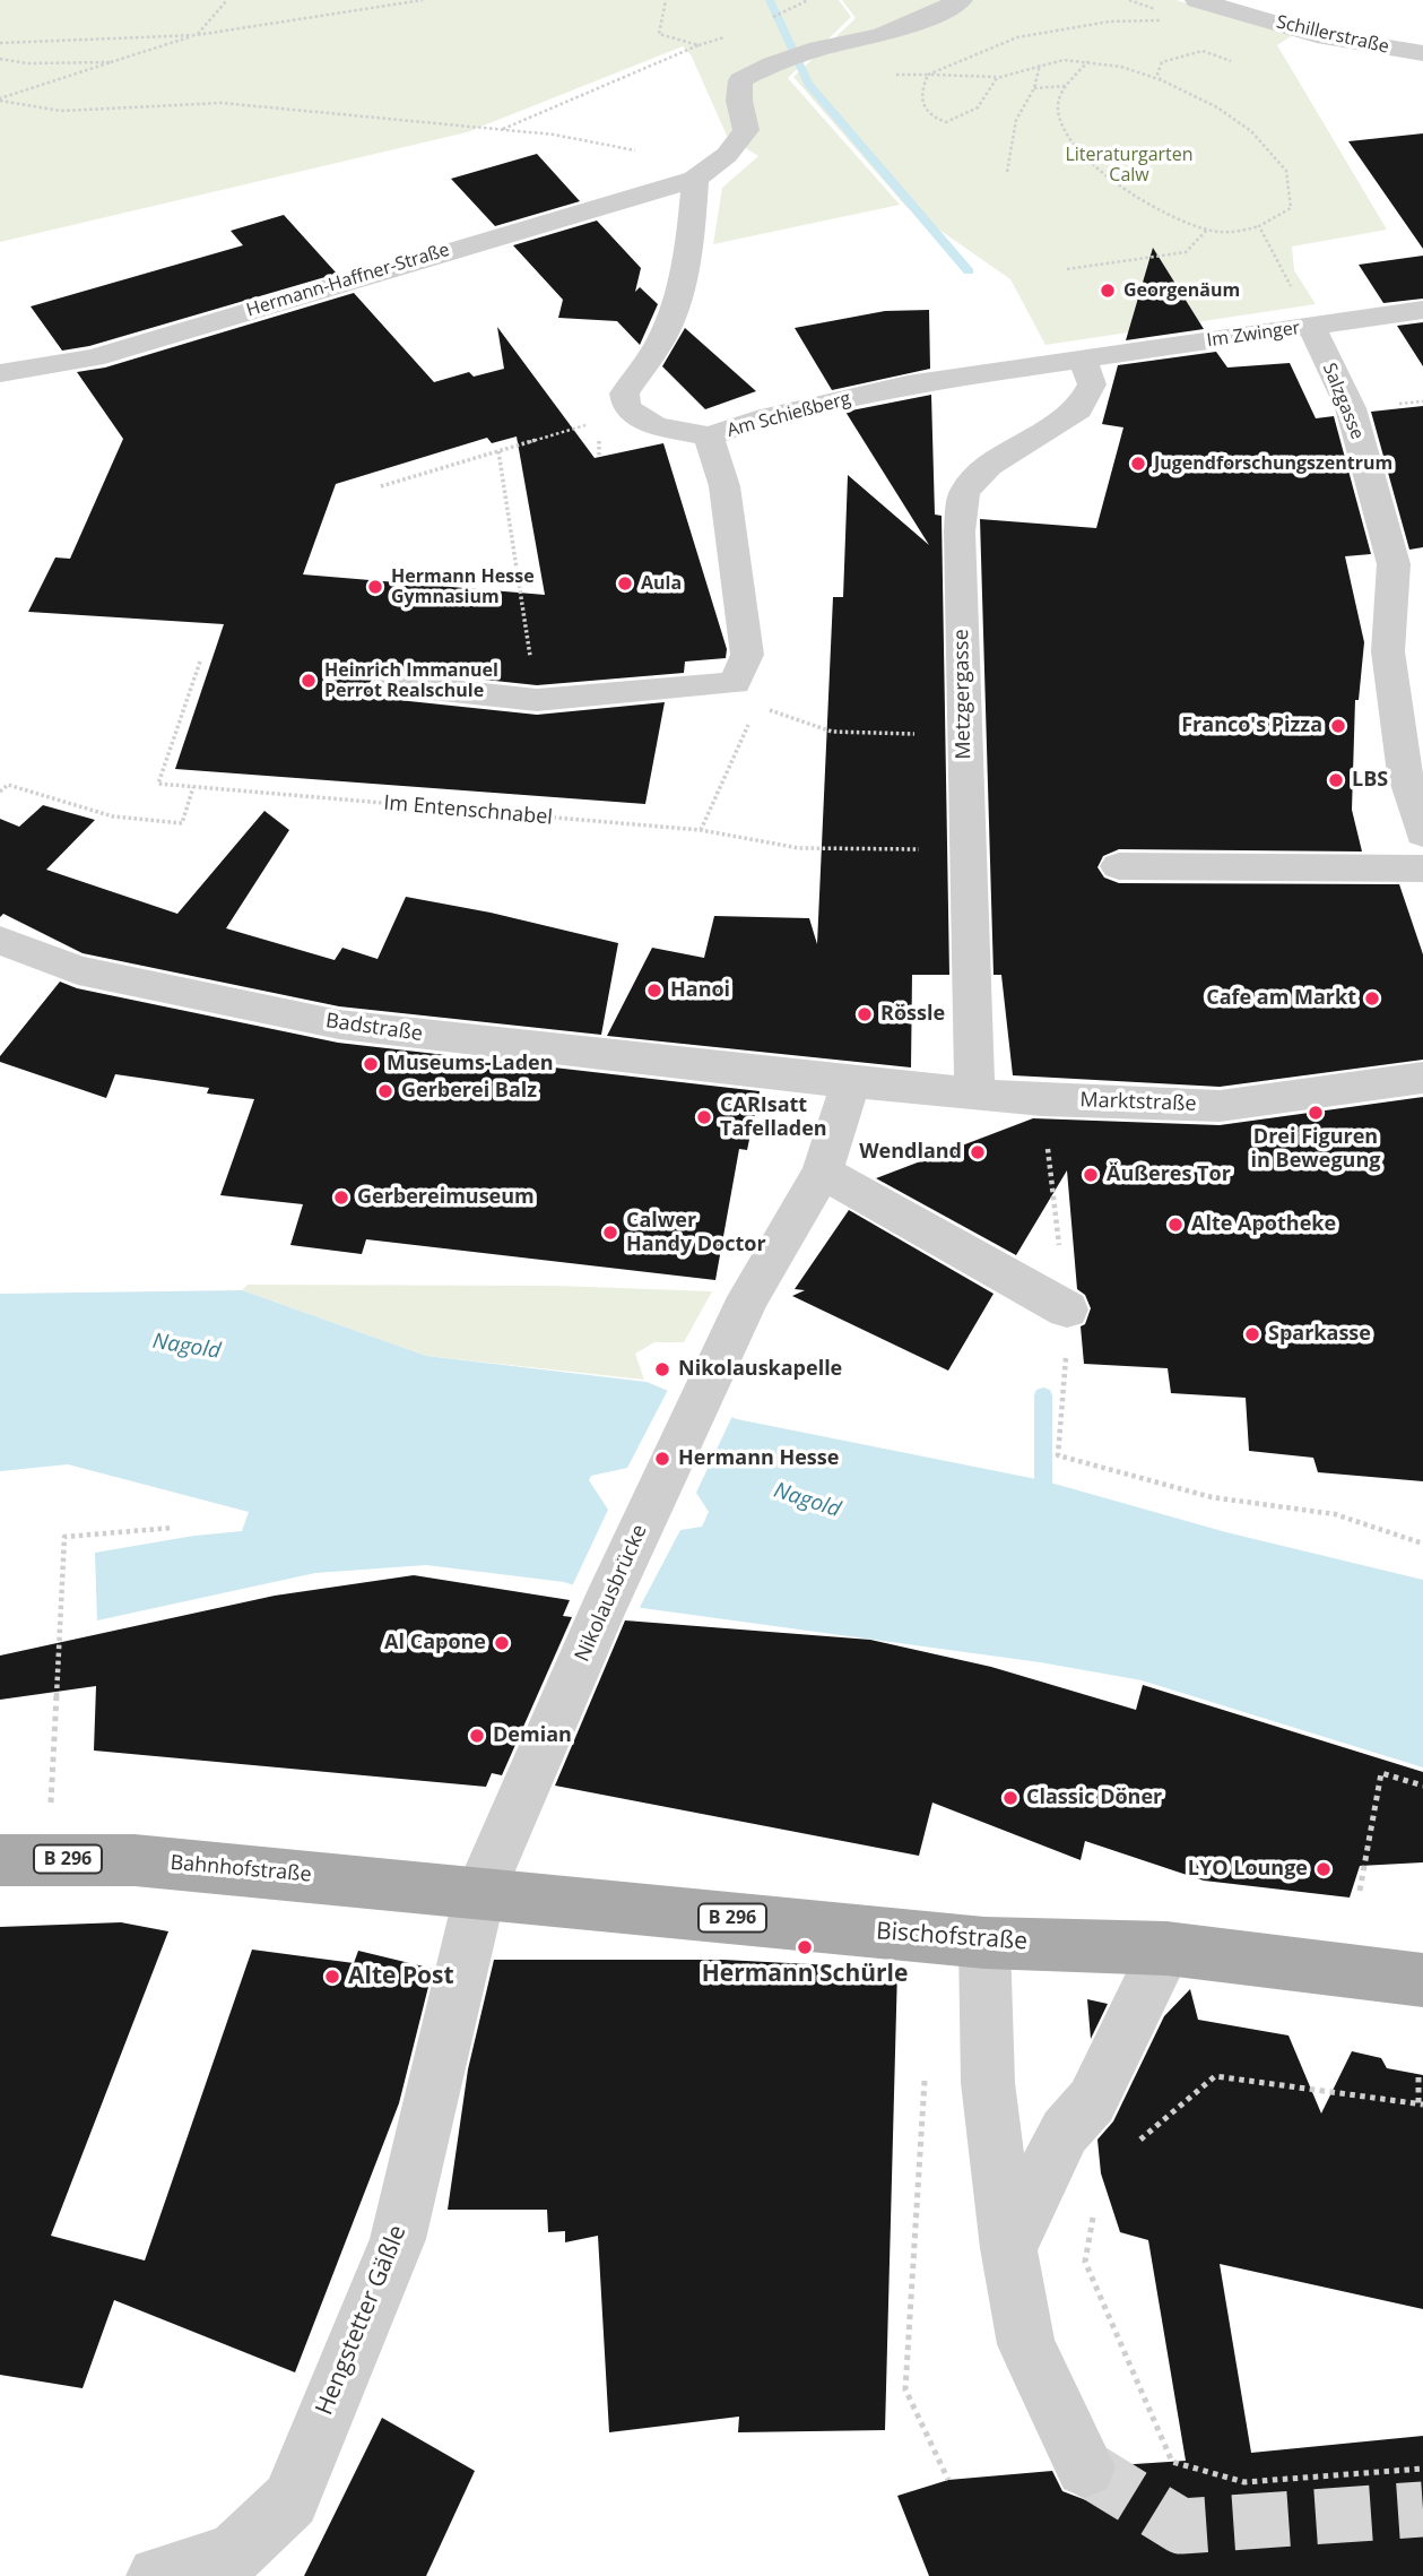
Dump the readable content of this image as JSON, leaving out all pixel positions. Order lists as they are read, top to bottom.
{
  "streets": {
    "main road": ["B 296", "Bahnhofstraße", "Bischofstraße"],
    "street": [
      "Schillerstraße",
      "Hermann-Haffner-Straße",
      "Im Zwinger",
      "Salzgasse",
      "Am Schießberg",
      "Metzgergasse",
      "Badstraße",
      "Marktstraße",
      "Nikolausbrücke",
      "Hengstetter Gäßle"
    ],
    "path": ["Im Entenschnabel"]
  },
  "crossings": [
    ["Im Zwinger", "Salzgasse"],
    ["Im Zwinger", "Am Schießberg"],
    ["Im Zwinger", "Metzgergasse"],
    ["Am Schießberg", "Metzgergasse"],
    ["Metzgergasse", "Im Entenschnabel"],
    ["Metzgergasse", "Marktstraße"],
    ["Badstraße", "Marktstraße"],
    ["Badstraße", "Nikolausbrücke"],
    ["Marktstraße", "Nikolausbrücke"],
    ["Nikolausbrücke", "Bahnhofstraße"],
    ["Nikolausbrücke", "Bischofstraße"],
    ["Nikolausbrücke", "Hengstetter Gäßle"],
    ["Bahnhofstraße", "Bischofstraße"],
    ["Bahnhofstraße", "Hengstetter Gäßle"],
    ["Bischofstraße", "Hengstetter Gäßle"]
  ],
  "water": ["Nagold"],
  "parks": ["Literaturgarten Calw"],
  "places": [
    "Georgenäum",
    "Jugendforschungszentrum",
    "Aula",
    "Hermann Hesse Gymnasium",
    "Heinrich Immanuel Perrot Realschule",
    "Franco's Pizza",
    "LBS",
    "Hanoi",
    "Cafe am Markt",
    "Rössle",
    "Museums-Laden",
    "Gerberei Balz",
    "Drei Figuren in Bewegung",
    "CARIsatt Tafelladen",
    "Wendland",
    "Äußeres Tor",
    "Gerbereimuseum",
    "Alte Apotheke",
    "Calwer Handy Doctor",
    "Sparkasse",
    "Nikolauskapelle",
    "Hermann Hesse",
    "Al Capone",
    "Demian",
    "Classic Döner",
    "LYO Lounge",
    "Hermann Schürle",
    "Alte Post"
  ]
}
